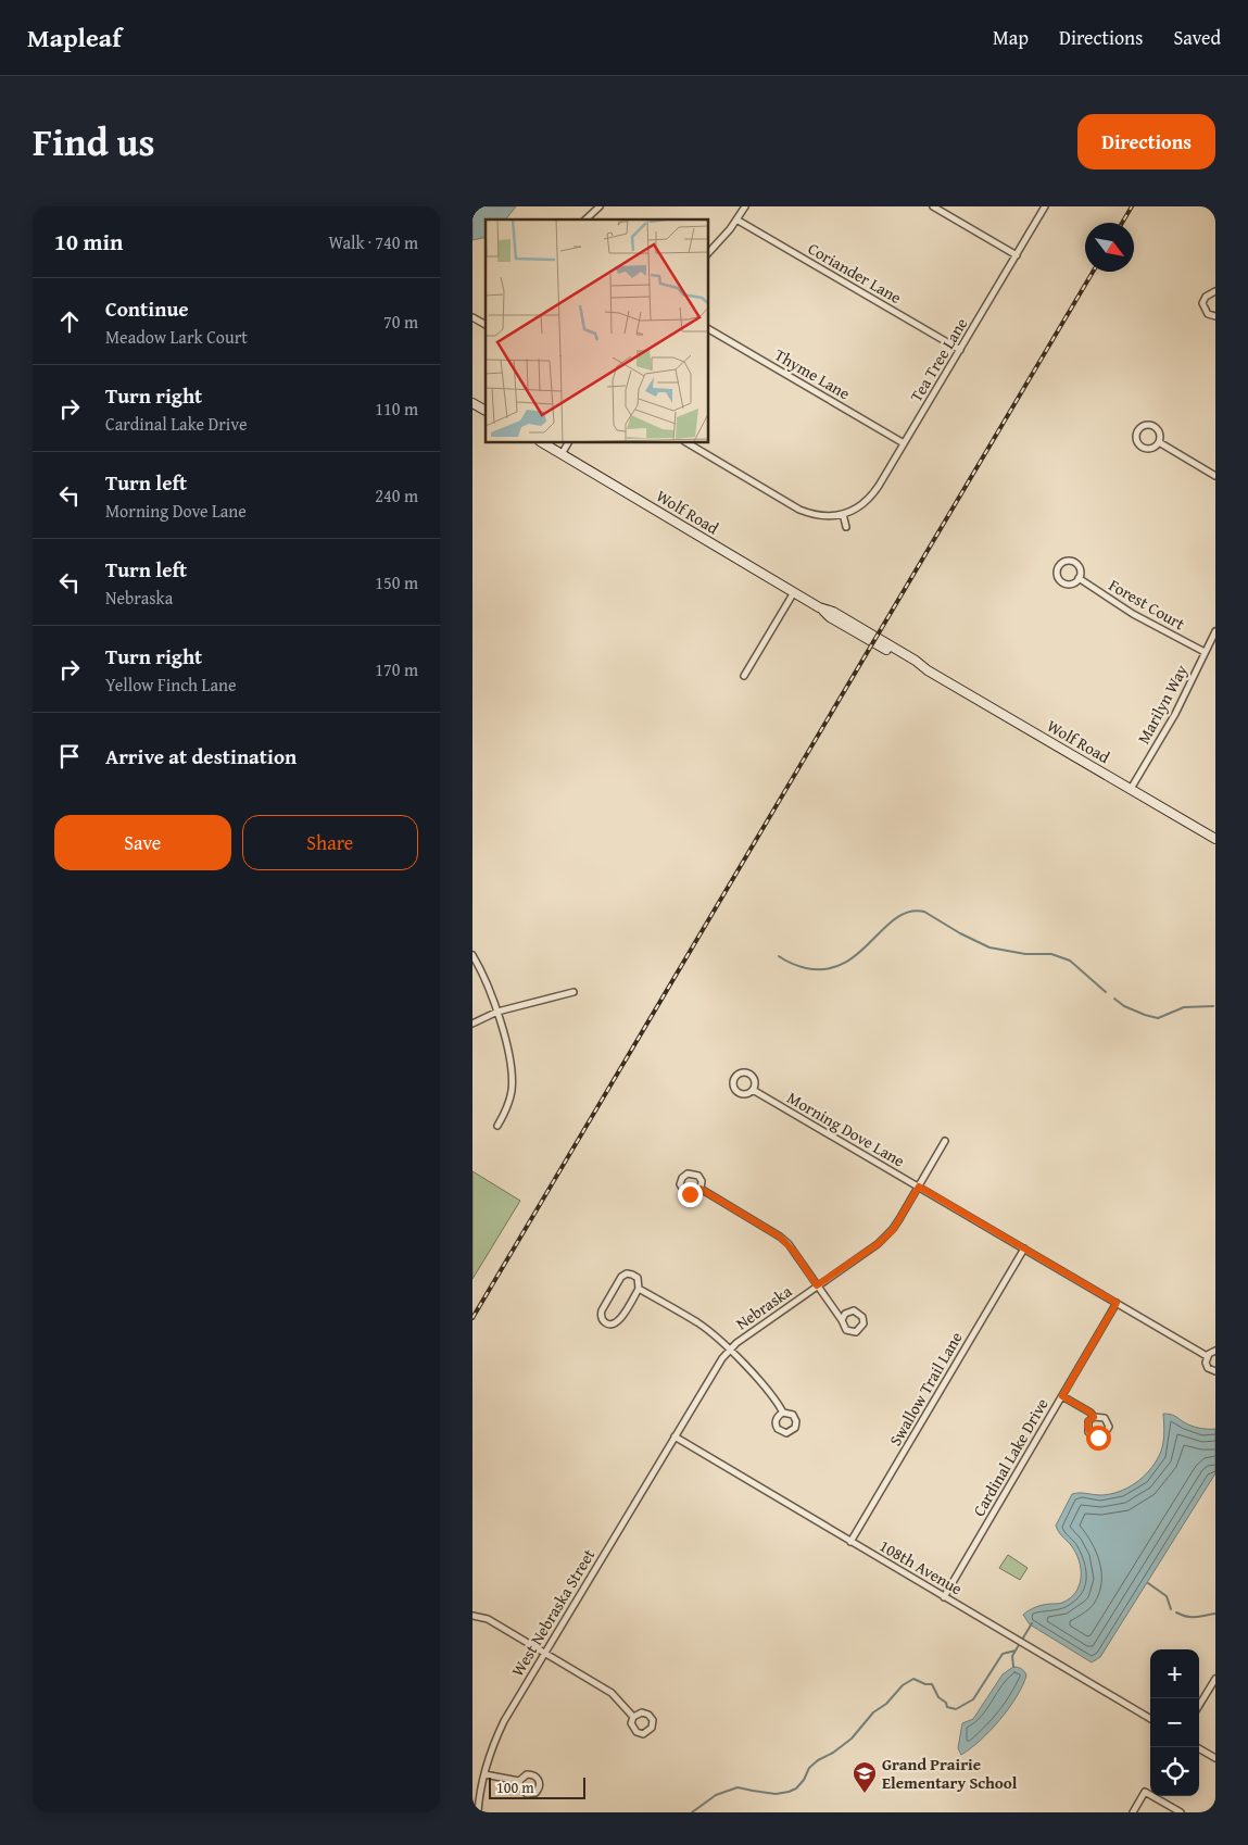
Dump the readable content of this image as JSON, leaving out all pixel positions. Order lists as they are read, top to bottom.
{
  "streets": {
    "main road": ["Wolf Road"],
    "street": [
      "Coriander Lane",
      "Tea Tree Lane",
      "Thyme Lane",
      "Forest Court",
      "Marilyn Way",
      "Morning Dove Lane",
      "Nebraska",
      "Swallow Trail Lane",
      "Cardinal Lake Drive",
      "108th Avenue",
      "West Nebraska Street"
    ]
  },
  "crossings": [
    ["Coriander Lane", "Tea Tree Lane"],
    ["Tea Tree Lane", "Thyme Lane"],
    ["Wolf Road", "Marilyn Way"],
    ["Forest Court", "Marilyn Way"],
    ["Morning Dove Lane", "Nebraska"],
    ["Morning Dove Lane", "Swallow Trail Lane"],
    ["Morning Dove Lane", "Cardinal Lake Drive"],
    ["Nebraska", "108th Avenue"],
    ["Nebraska", "West Nebraska Street"],
    ["Swallow Trail Lane", "108th Avenue"],
    ["Cardinal Lake Drive", "108th Avenue"],
    ["108th Avenue", "West Nebraska Street"]
  ],
  "places": {
    "school or university": ["Grand Prairie Elementary School"]
  },
  "scale_bar": "100 m",
  "north": "bottom right",
  "page": {
    "header": "Mapleaf",
    "nav": ["Map", "Directions", "Saved"],
    "title": "Find us",
    "buttons": [
      "Directions",
      ["Save", "Share"]
    ],
    "heading": ["10 min", "Walk · 740 m"],
    "list": [
      ["Continue", "Meadow Lark Court", "70 m"],
      ["Turn right", "Cardinal Lake Drive", "110 m"],
      ["Turn left", "Morning Dove Lane", "240 m"],
      ["Turn left", "Nebraska", "150 m"],
      ["Turn right", "Yellow Finch Lane", "170 m"],
      "Arrive at destination"
    ],
    "map_buttons": ["+", "−"],
    "scale": "100 m"
  }
}
